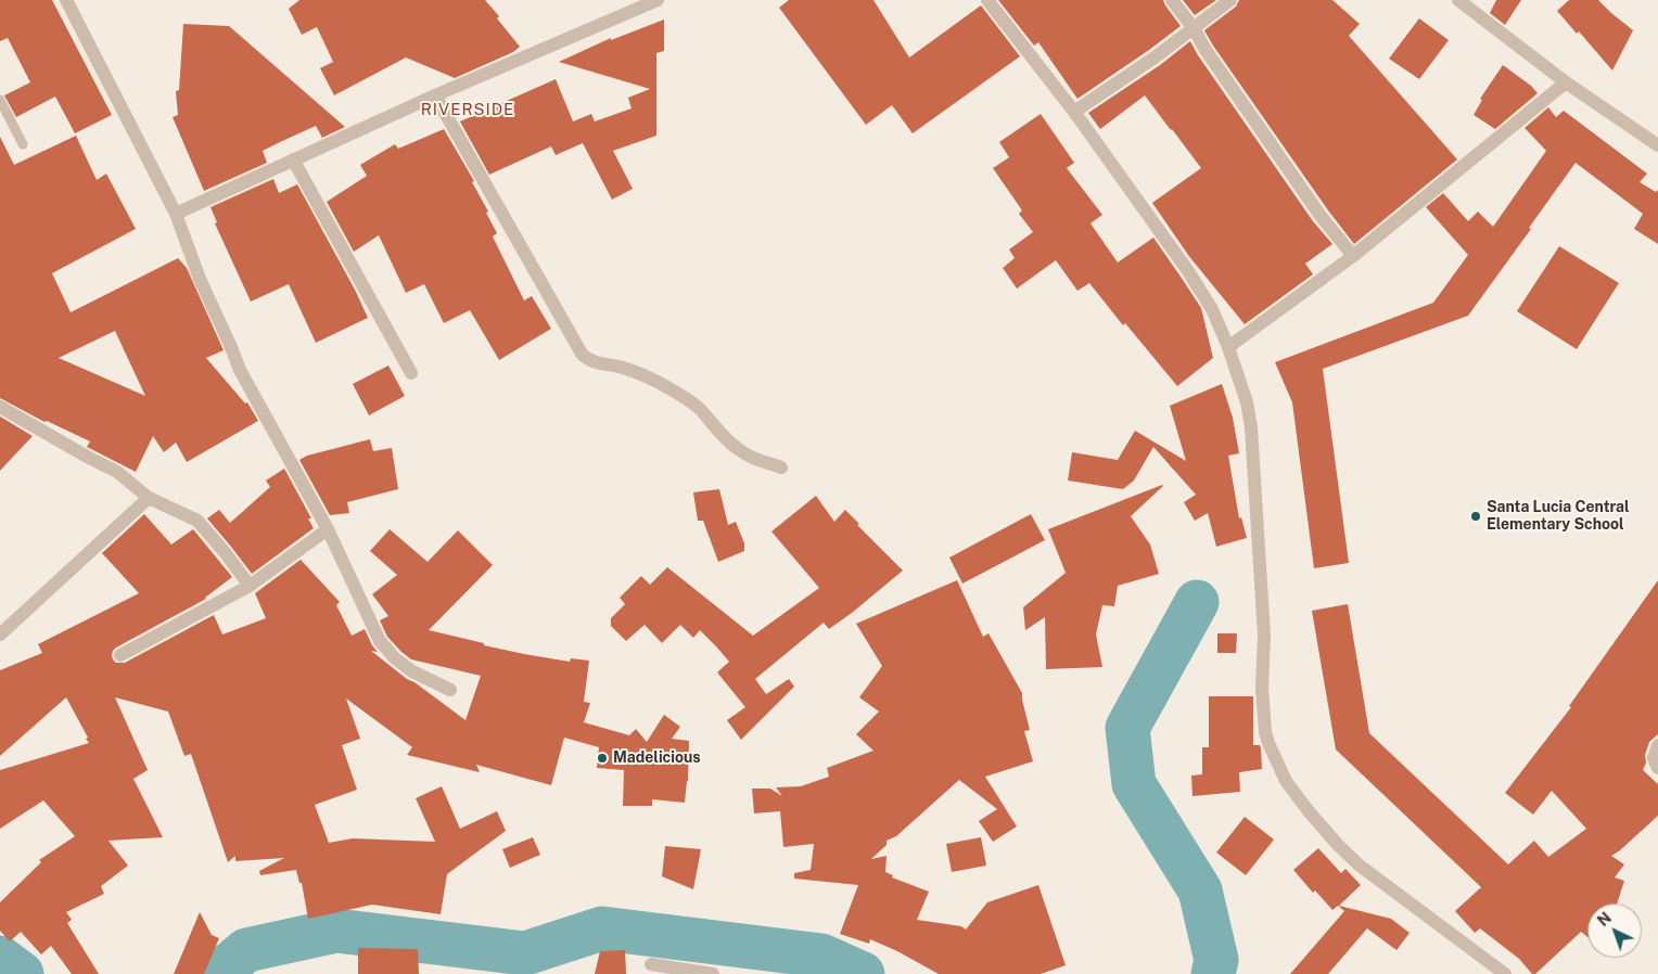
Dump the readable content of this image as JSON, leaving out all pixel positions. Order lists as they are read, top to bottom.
{
  "districts": ["RIVERSIDE"],
  "places": ["Santa Lucia Central Elementary School", "Madelicious"],
  "north": "top left"
}
